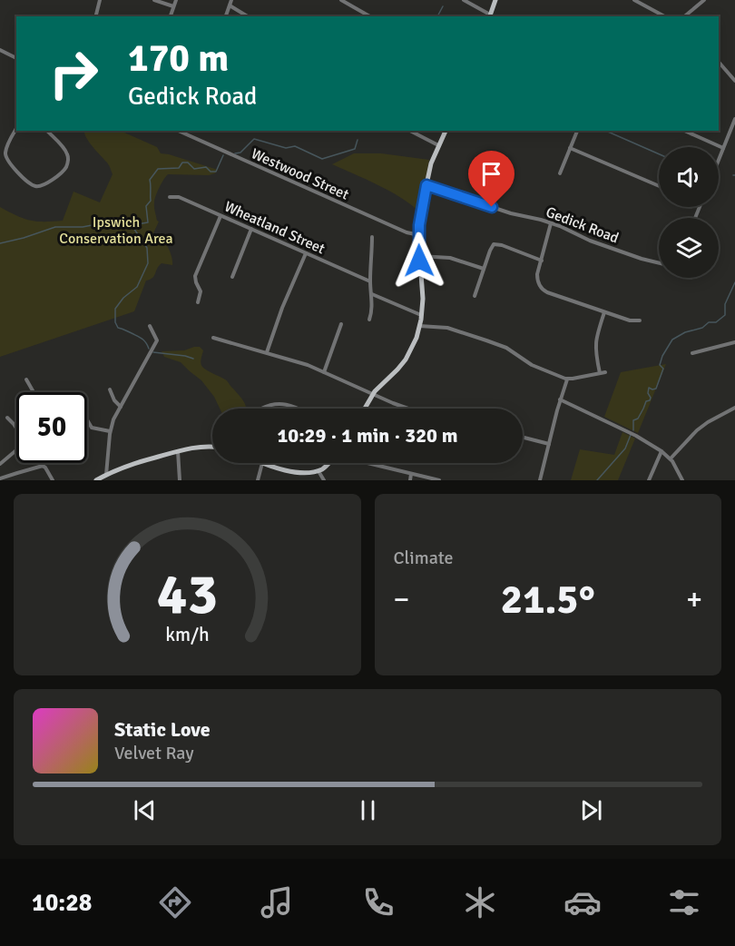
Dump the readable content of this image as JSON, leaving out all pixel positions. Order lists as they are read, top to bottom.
{
  "streets": {
    "street": ["Westwood Street", "Gedick Road", "Wheatland Street"]
  },
  "parks": ["Ipswich Conservation Area"],
  "page": {
    "turn": ["170 m", "Gedick Road"],
    "limit": "50",
    "trip": "10:29 · 1 min · 320 m",
    "tile": "Climate",
    "heat": ["−", "21.5°", "+"],
    "song": ["Static Love", "Velvet Ray"],
    "tabs": "10:28",
    "gauge": ["43", "km/h"]
  }
}
